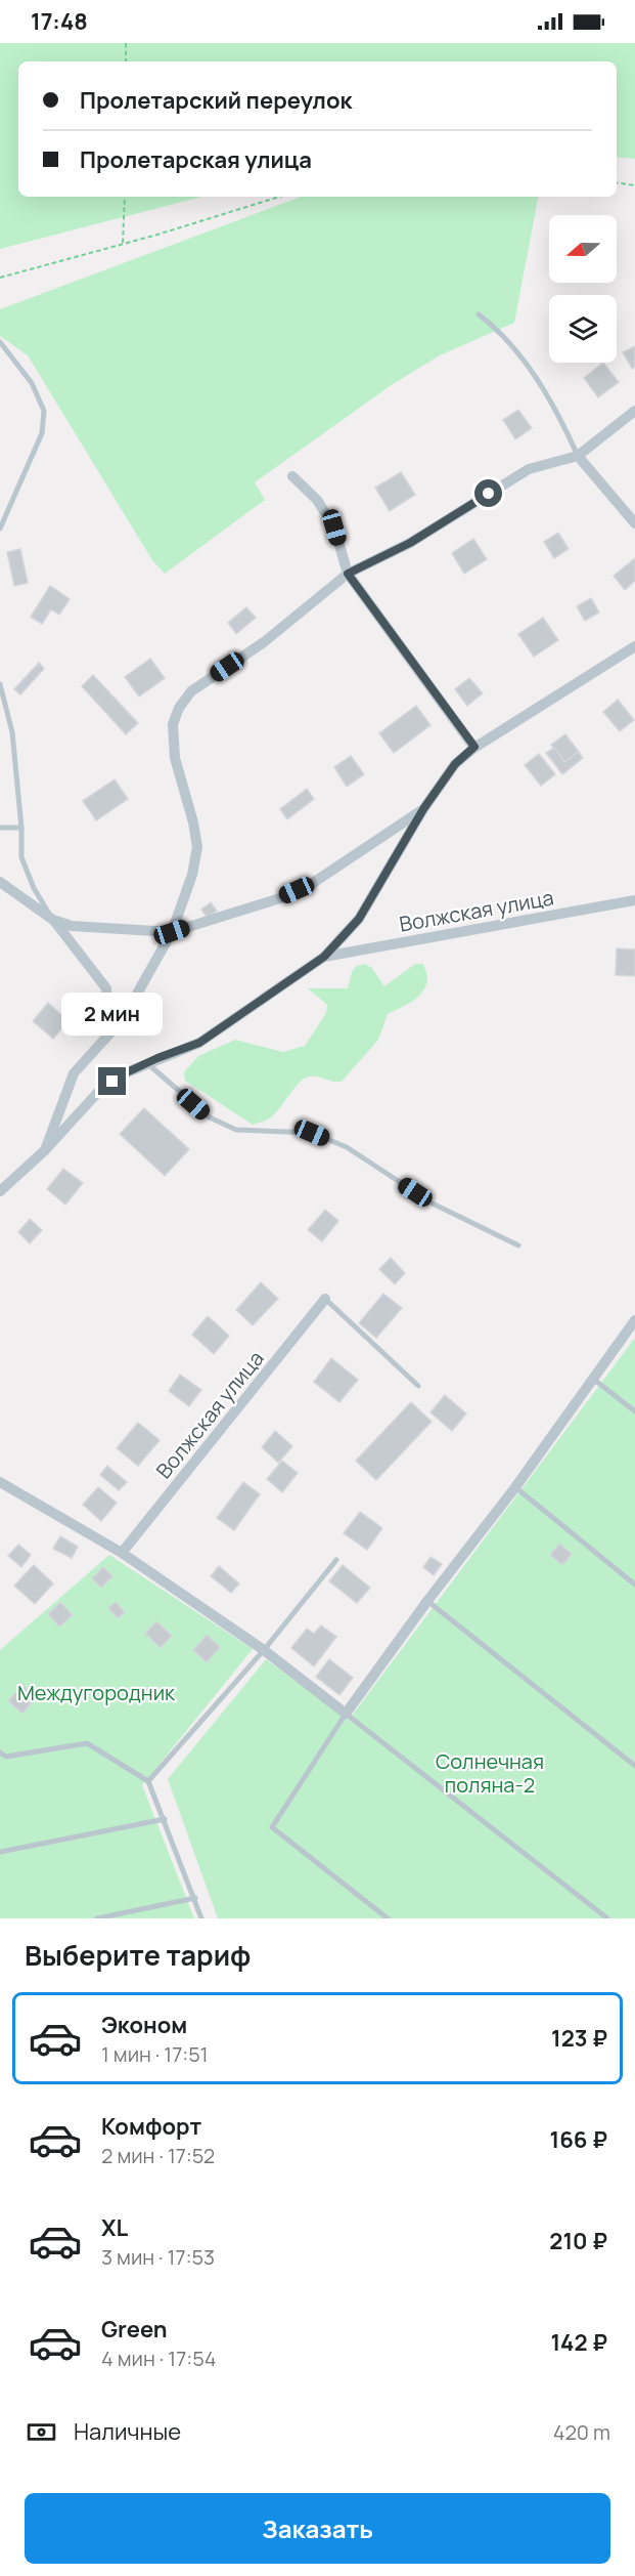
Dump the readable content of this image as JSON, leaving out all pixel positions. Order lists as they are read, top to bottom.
{
  "streets": {
    "street": ["Волжская улица"]
  },
  "parks": ["Междугородник", "Солнечная поляна-2"],
  "north": "left",
  "page": {
    "status": "17:48",
    "banner": ["Пролетарский переулок", "Пролетарская улица"],
    "bubble": "2 мин",
    "heading": "Выберите тариф",
    "list": [
      {
        "name": "Эконом",
        "note": "1 мин · 17:51",
        "value": "123 ₽"
      },
      {
        "name": "Комфорт",
        "note": "2 мин · 17:52",
        "value": "166 ₽"
      },
      {
        "name": "XL",
        "note": "3 мин · 17:53",
        "value": "210 ₽"
      },
      {
        "name": "Green",
        "note": "4 мин · 17:54",
        "value": "142 ₽"
      }
    ],
    "pay": ["Наличные", "420 m"],
    "buttons": "Заказать"
  }
}
